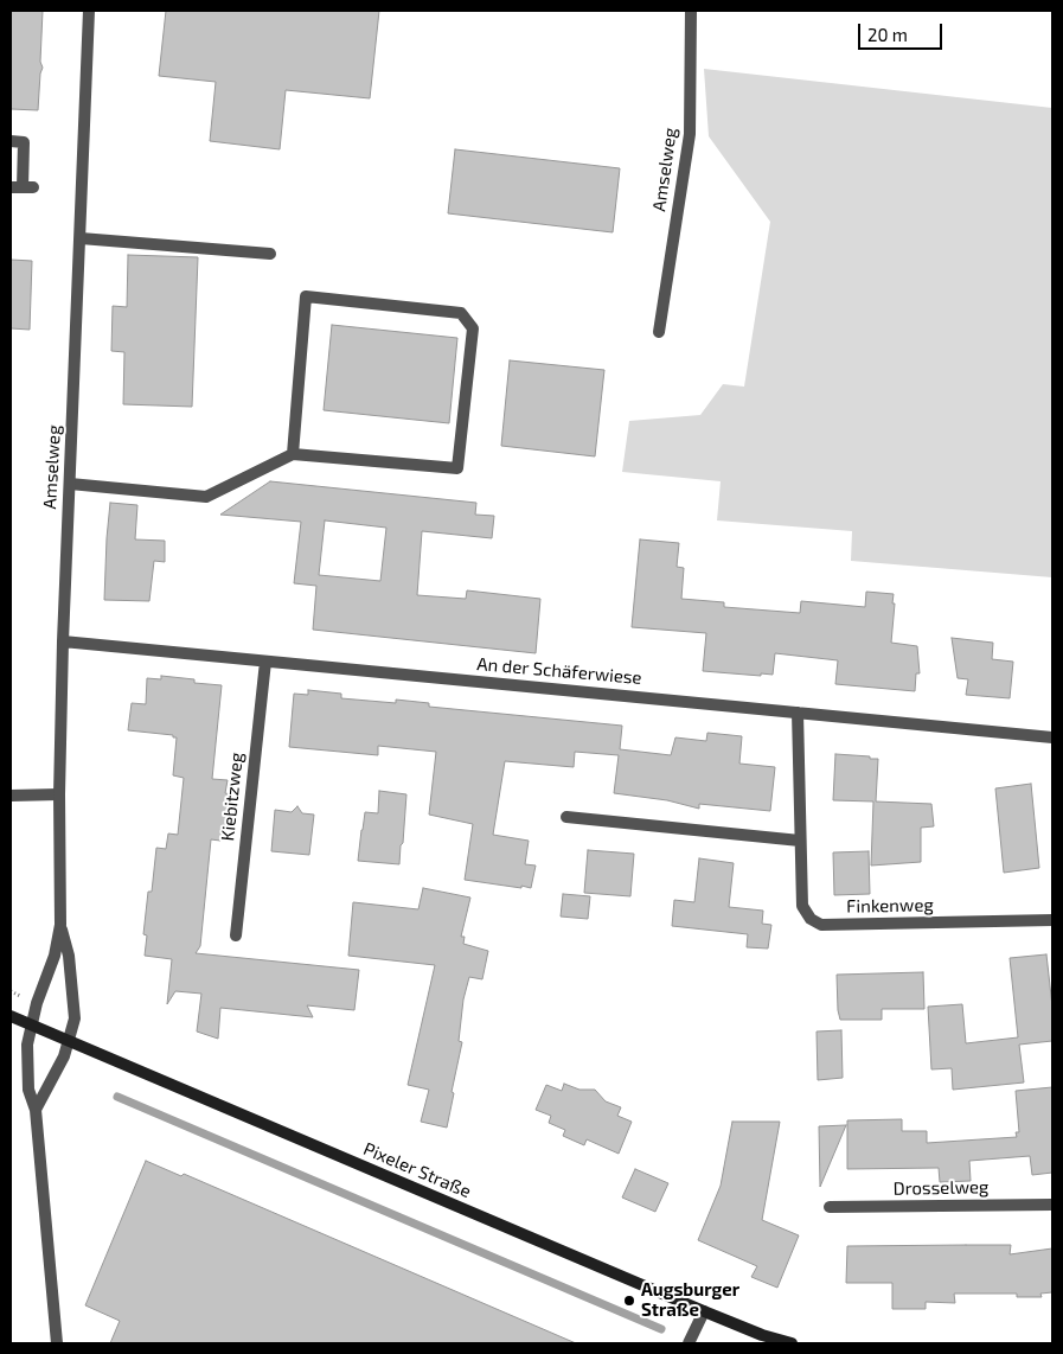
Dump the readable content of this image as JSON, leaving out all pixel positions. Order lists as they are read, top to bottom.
{
  "streets": {
    "main road": ["Pixeler Straße"],
    "street": [
      "Amselweg",
      "An der Schäferwiese",
      "Kiebitzweg",
      "Finkenweg",
      "Drosselweg"
    ]
  },
  "crossings": [
    ["Amselweg", "An der Schäferwiese"],
    ["Amselweg", "Pixeler Straße"],
    ["An der Schäferwiese", "Kiebitzweg"],
    ["An der Schäferwiese", "Finkenweg"]
  ],
  "places": ["Augsburger Straße"],
  "scale_bar": "20 m"
}
